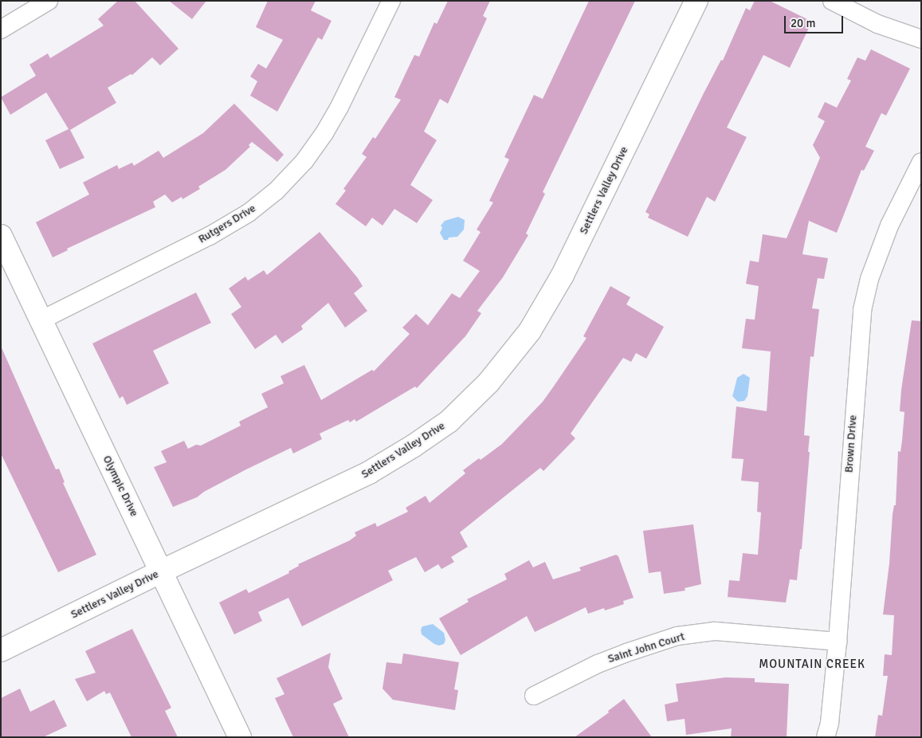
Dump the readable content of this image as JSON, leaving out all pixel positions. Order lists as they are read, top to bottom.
{
  "streets": {
    "street": [
      "Settlers Valley Drive",
      "Rutgers Drive",
      "Brown Drive",
      "Olympic Drive",
      "Saint John Court"
    ]
  },
  "crossings": [
    ["Settlers Valley Drive", "Olympic Drive"],
    ["Rutgers Drive", "Olympic Drive"],
    ["Brown Drive", "Saint John Court"]
  ],
  "districts": ["MOUNTAIN CREEK"],
  "scale_bar": "20 m"
}
